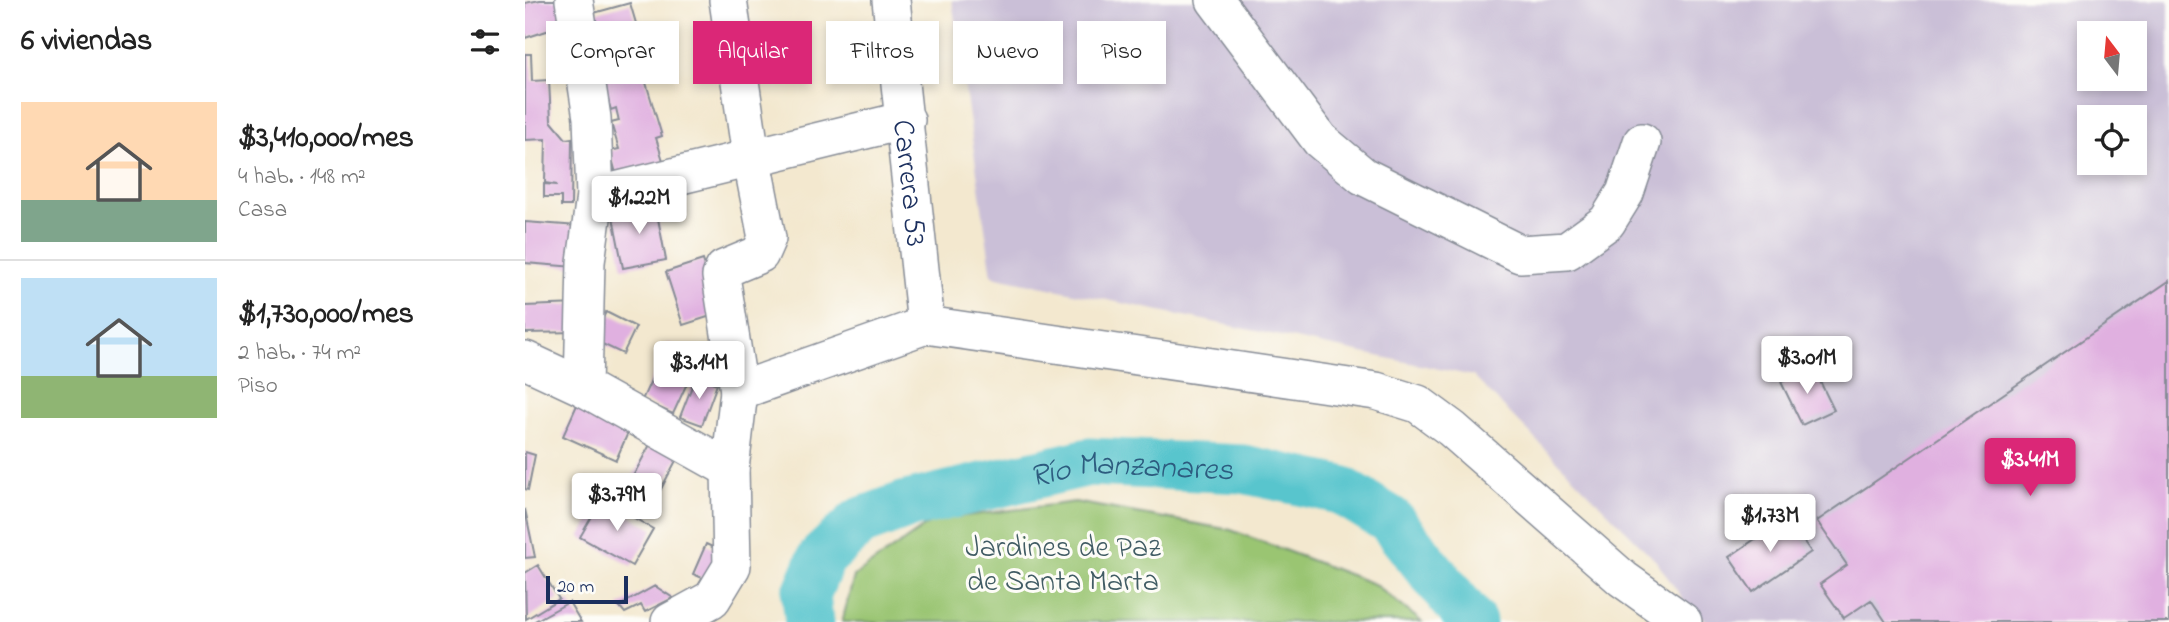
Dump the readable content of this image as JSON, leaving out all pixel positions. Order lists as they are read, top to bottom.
{
  "streets": {
    "street": ["Carrera 53"]
  },
  "water": ["Río Manzanares"],
  "parks": ["Jardines de Paz de Santa Marta"],
  "scale_bar": "20 m",
  "north": "top",
  "page": {
    "heading": "6 viviendas",
    "chip": [
      "Comprar",
      "Alquilar",
      "Filtros",
      "Nuevo",
      "Piso"
    ],
    "list": [
      {
        "name": "$3,410,000/mes",
        "note": "4 hab. · 148 m² · Casa"
      },
      {
        "name": "$1,730,000/mes",
        "note": "2 hab. · 74 m² · Piso"
      }
    ],
    "price": [
      "$1.22M",
      "$3.01M",
      "$3.14M",
      "$3.41M",
      "$3.79M",
      "$1.73M"
    ],
    "scale": "20 m"
  }
}
